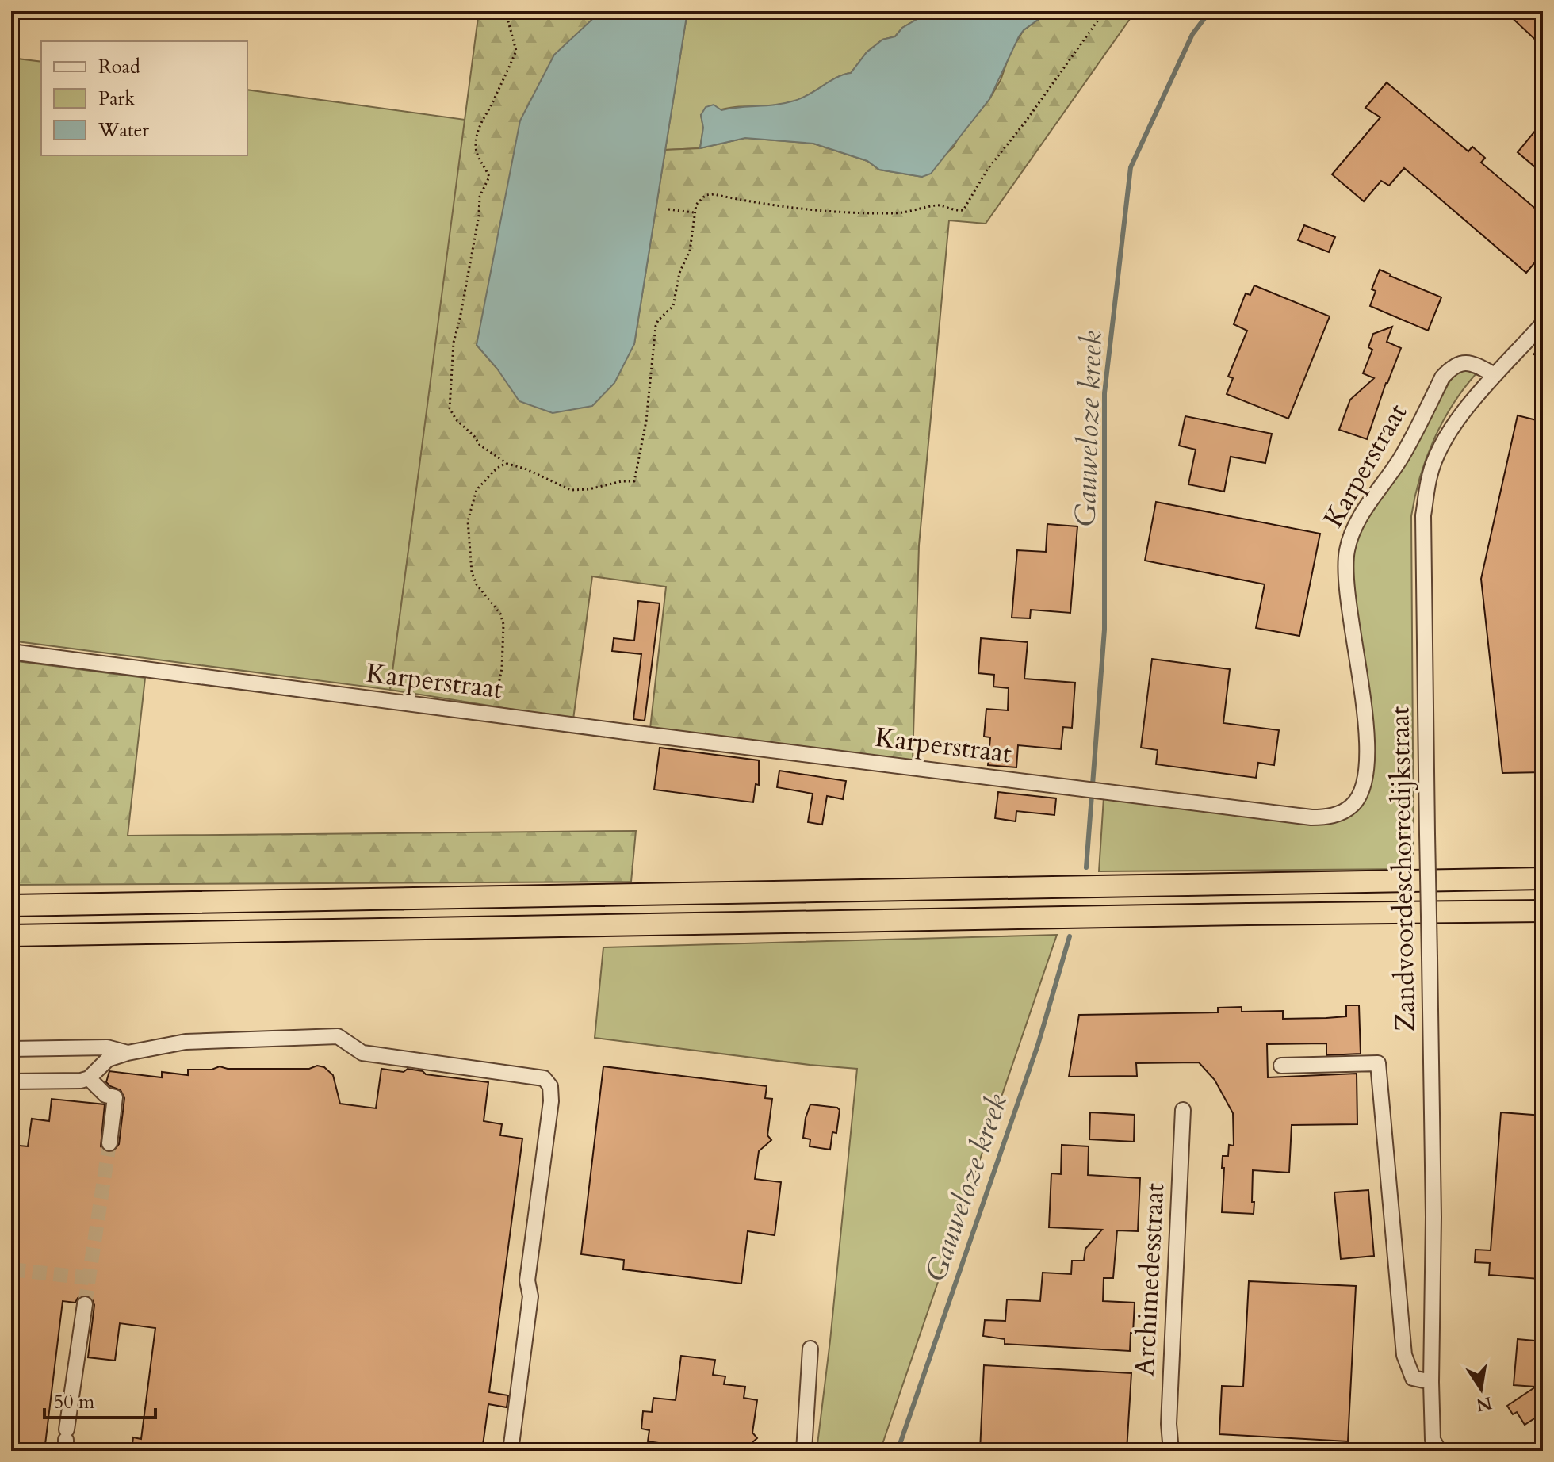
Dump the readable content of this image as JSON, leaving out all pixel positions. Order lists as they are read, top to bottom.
{
  "streets": {
    "street": ["Karperstraat", "Zandvoordeschorredijkstraat", "Archimedesstraat"]
  },
  "crossings": [
    ["Karperstraat", "Zandvoordeschorredijkstraat"]
  ],
  "water": ["Gauweloze kreek"],
  "legend": ["Road", "Park", "Water"],
  "scale_bar": "50 m",
  "north": "bottom"
}
